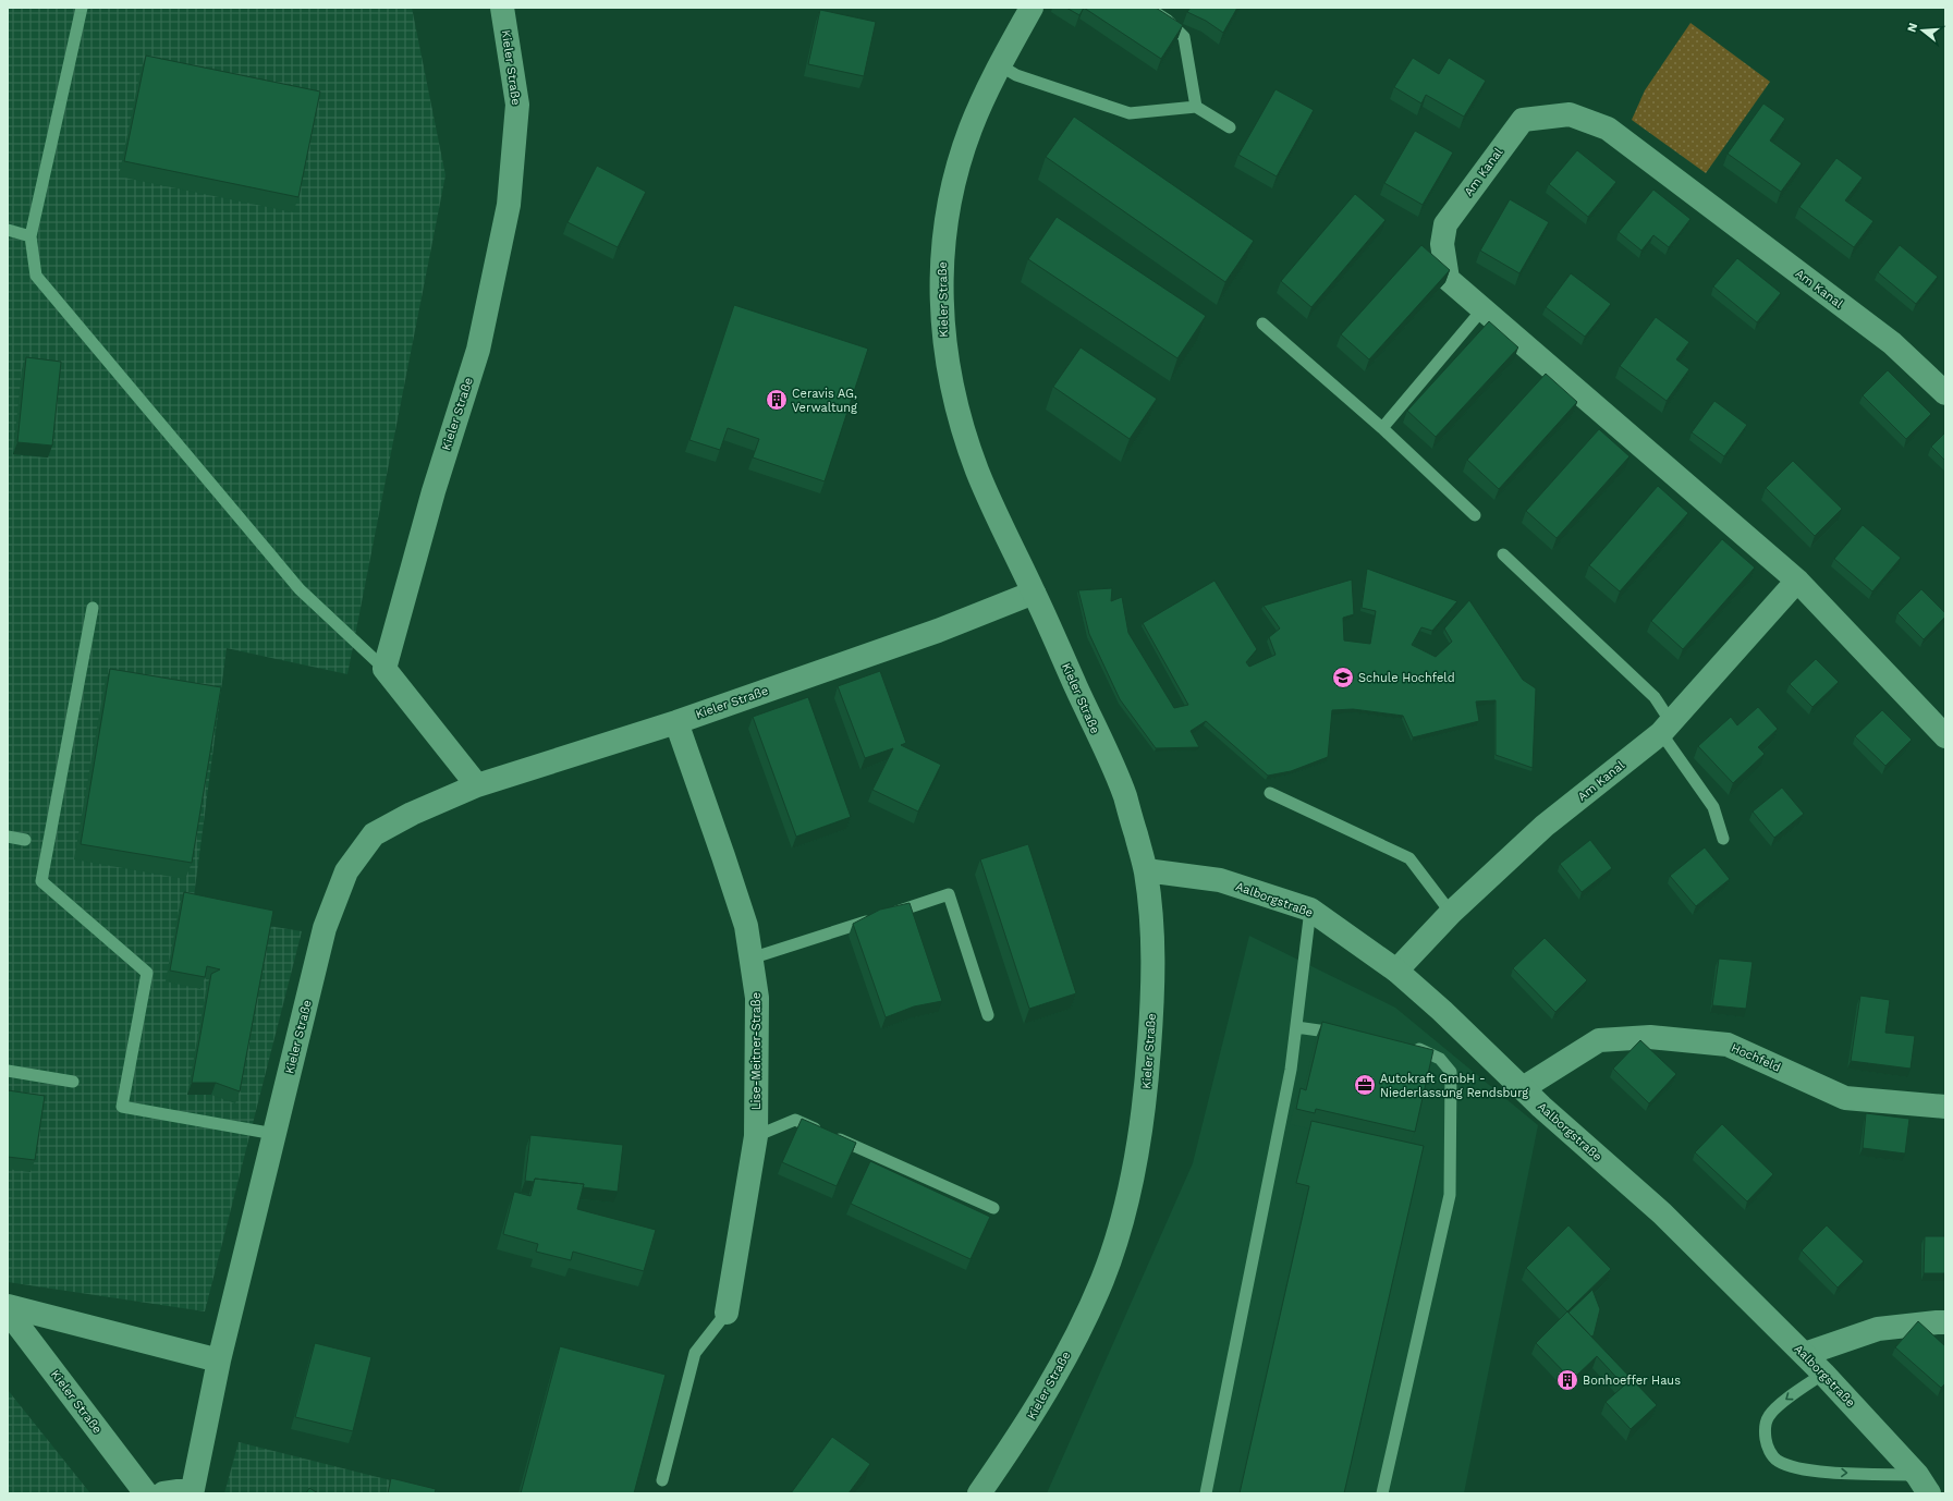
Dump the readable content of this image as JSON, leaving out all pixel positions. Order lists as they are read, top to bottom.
{
  "streets": {
    "street": [
      "Kieler Straße",
      "Am Kanal",
      "Aalborgstraße",
      "Lise-Meitner-Straße",
      "Hochfeld"
    ]
  },
  "crossings": [
    ["Kieler Straße", "Aalborgstraße"],
    ["Kieler Straße", "Lise-Meitner-Straße"],
    ["Am Kanal", "Aalborgstraße"],
    ["Aalborgstraße", "Hochfeld"]
  ],
  "places": {
    "building": ["Ceravis AG, Verwaltung", "Bonhoeffer Haus"],
    "school or university": ["Schule Hochfeld"],
    "office": ["Autokraft GmbH - Niederlassung Rendsburg"]
  },
  "north": "left"
}
